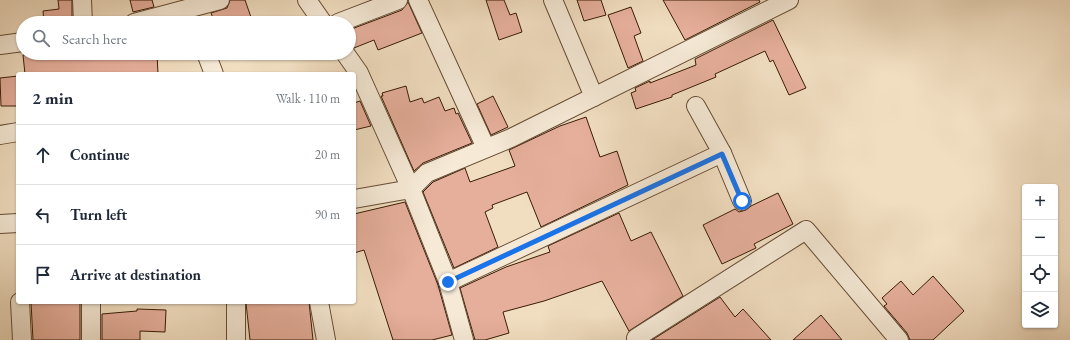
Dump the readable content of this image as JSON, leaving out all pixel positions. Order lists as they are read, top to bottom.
{
  "page": {
    "search": "Search here",
    "heading": ["2 min", "Walk · 110 m"],
    "list": [
      ["Continue", "20 m"],
      ["Turn left", "90 m"],
      "Arrive at destination"
    ],
    "map_buttons": ["+", "−"]
  }
}
